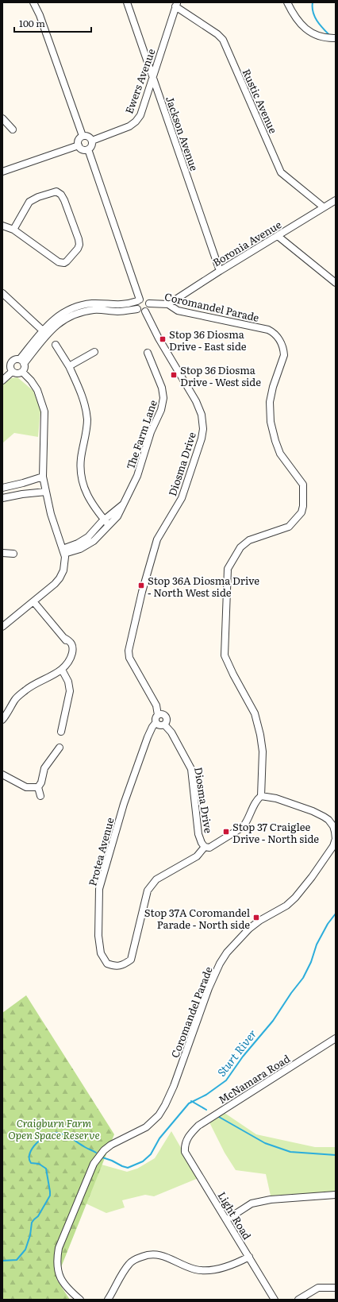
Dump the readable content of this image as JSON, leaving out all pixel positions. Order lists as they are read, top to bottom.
{
  "streets": {
    "street": [
      "Ewers Avenue",
      "Rustic Avenue",
      "Jackson Avenue",
      "Boronia Avenue",
      "Coromandel Parade",
      "The Farm Lane",
      "Diosma Drive",
      "Protea Avenue",
      "McNamara Road",
      "Light Road"
    ]
  },
  "crossings": [
    ["Ewers Avenue", "Rustic Avenue"],
    ["Ewers Avenue", "Jackson Avenue"],
    ["Rustic Avenue", "Boronia Avenue"],
    ["Jackson Avenue", "Boronia Avenue"],
    ["Boronia Avenue", "Coromandel Parade"],
    ["Coromandel Parade", "Diosma Drive"],
    ["Diosma Drive", "Protea Avenue"],
    ["McNamara Road", "Light Road"]
  ],
  "water": ["Sturt River"],
  "parks": ["Craigburn Farm Open Space Reserve"],
  "places": {
    "transit": [
      "Stop 36 Diosma Drive - East side",
      "Stop 36 Diosma Drive - West side",
      "Stop 36A Diosma Drive - North West side",
      "Stop 37 Craiglee Drive - North side",
      "Stop 37A Coromandel Parade - North side"
    ]
  },
  "scale_bar": "100 m"
}
